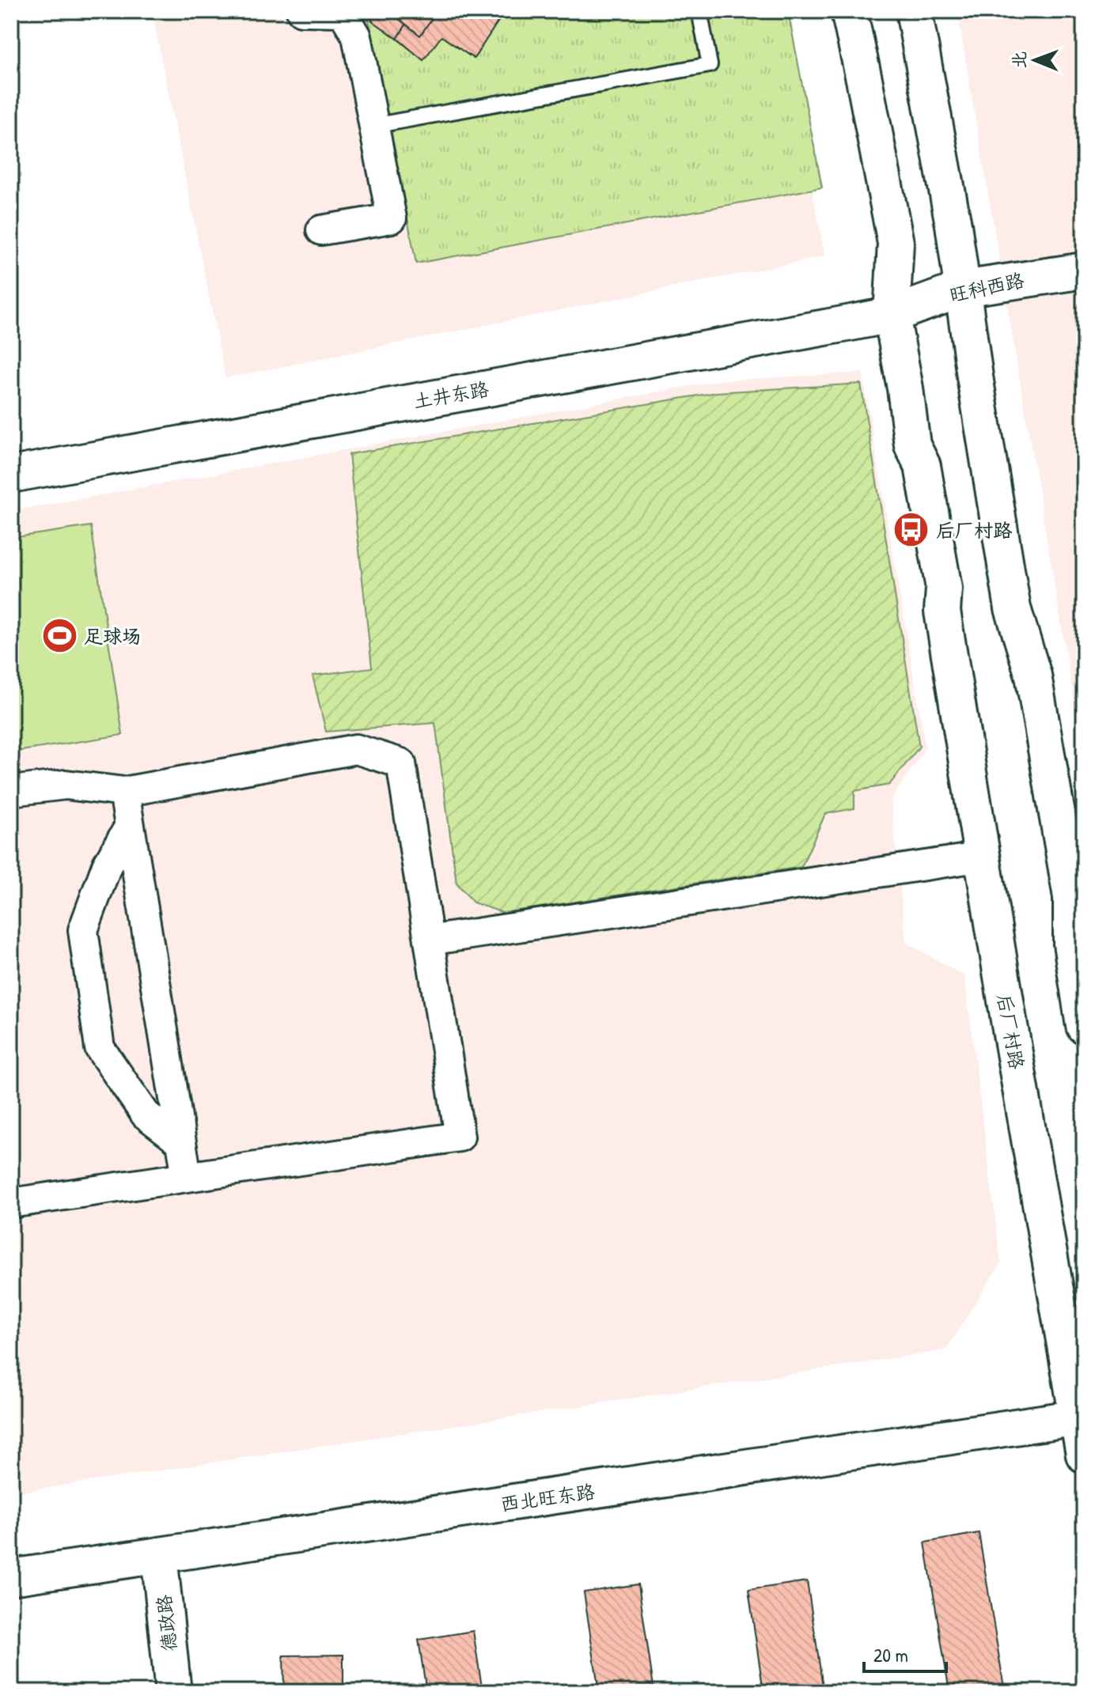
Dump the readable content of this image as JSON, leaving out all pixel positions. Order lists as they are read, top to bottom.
{
  "streets": {
    "main road": [
      "旺科西路",
      "土井东路",
      "后厂村路",
      "西北旺东路",
      "德政路"
    ]
  },
  "crossings": [
    ["旺科西路", "土井东路"],
    ["旺科西路", "后厂村路"],
    ["土井东路", "后厂村路"],
    ["后厂村路", "西北旺东路"],
    ["西北旺东路", "德政路"]
  ],
  "places": {
    "bus stop": ["后厂村路"],
    "sports": ["足球场"]
  },
  "scale_bar": "20 m",
  "north": "left"
}
